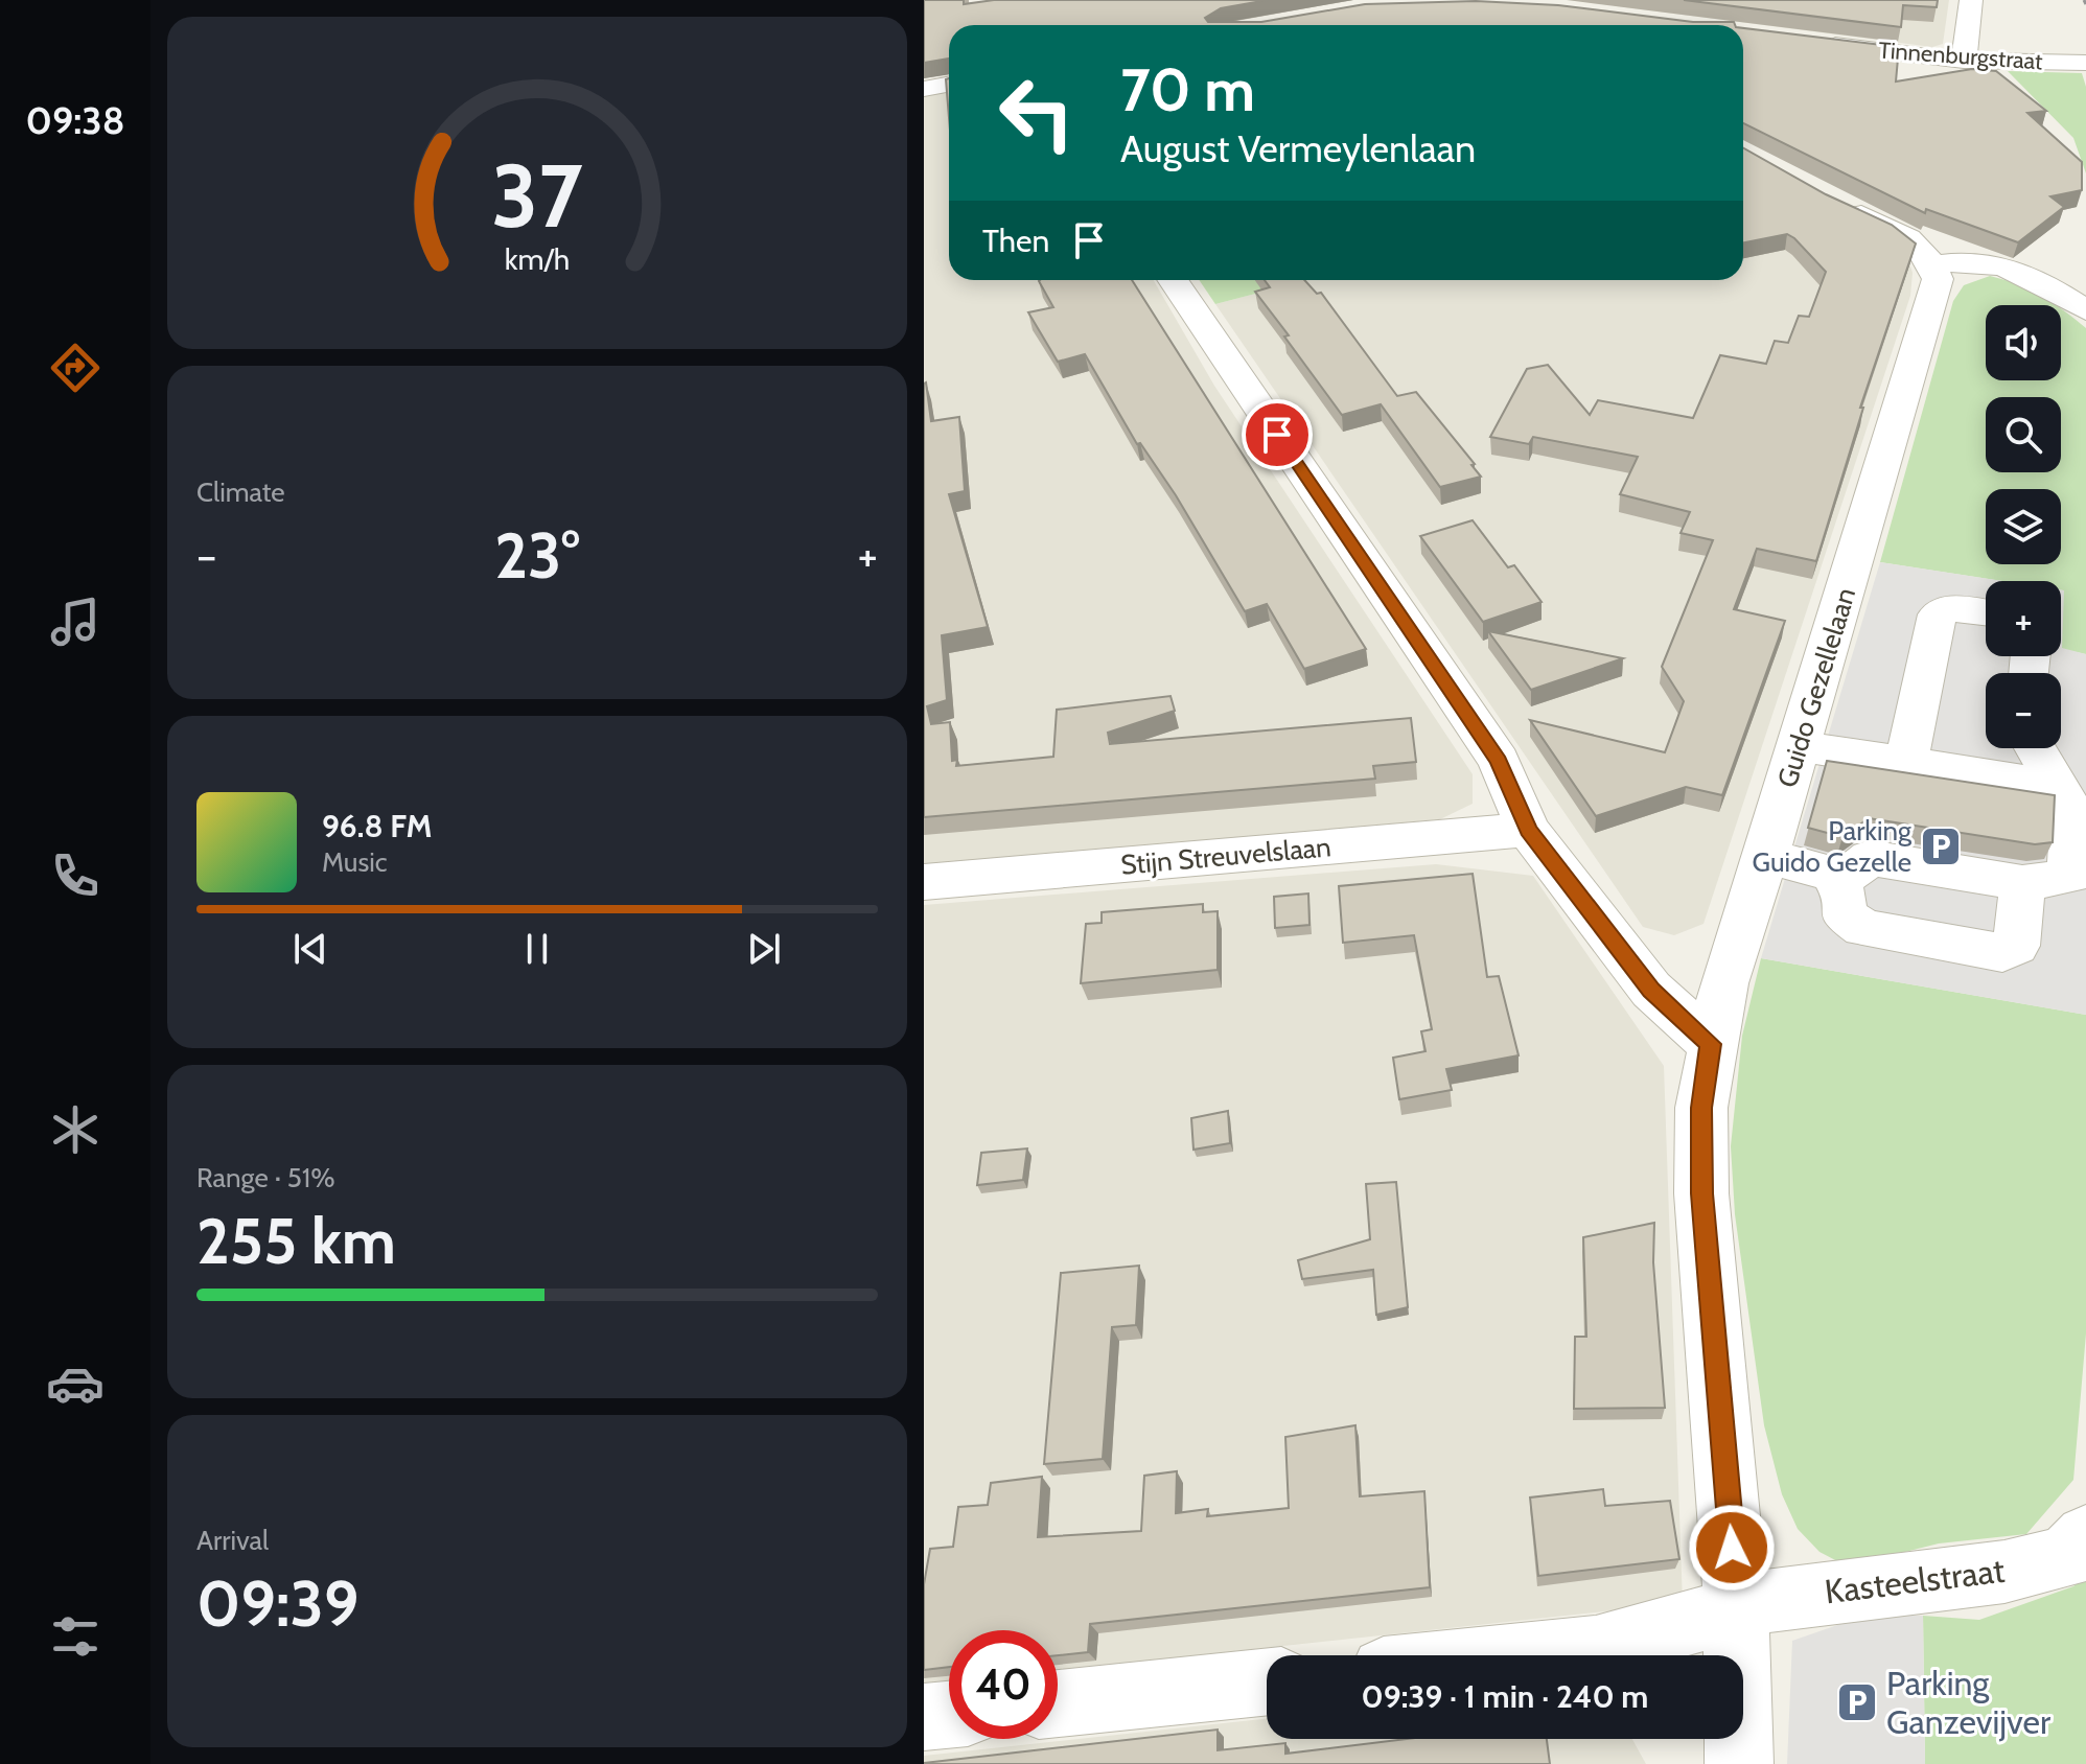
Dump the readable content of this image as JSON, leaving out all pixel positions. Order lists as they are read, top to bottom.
{
  "streets": {
    "street": [
      "Tinnenburgstraat",
      "Guido Gezellelaan",
      "Stijn Streuvelslaan",
      "Kasteelstraat"
    ]
  },
  "crossings": [
    ["Guido Gezellelaan", "Kasteelstraat"]
  ],
  "places": {
    "parking": ["Parking Guido Gezelle", "Parking Ganzevijver"]
  },
  "page": {
    "tabs": "09:38",
    "turn": ["70 m", "August Vermeylenlaan"],
    "then": "Then",
    "map_buttons": ["+", "−"],
    "tile": [
      "Climate",
      ["Range · 51%", "255 km"],
      ["Arrival", "09:39"]
    ],
    "heat": ["−", "23°", "+"],
    "song": ["96.8 FM", "Music"],
    "limit": "40",
    "trip": "09:39 · 1 min · 240 m",
    "gauge": ["37", "km/h"]
  }
}
